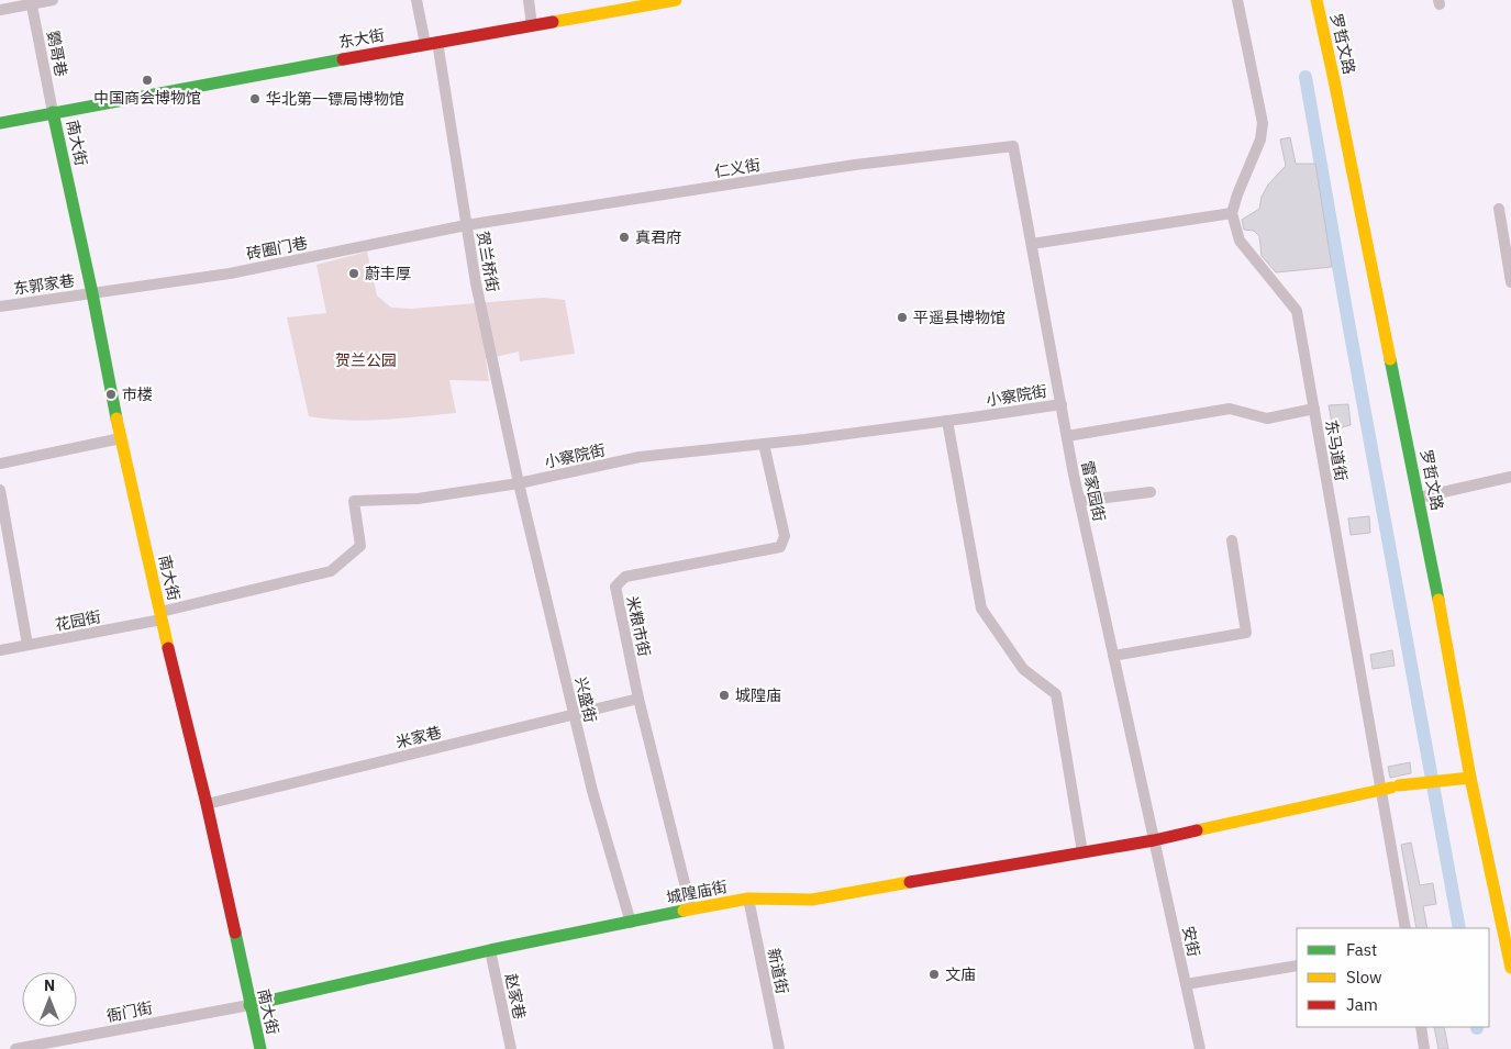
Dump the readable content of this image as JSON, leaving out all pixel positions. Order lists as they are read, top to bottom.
{
  "streets": {
    "street": [
      "东大街",
      "罗哲文路",
      "鹦哥巷",
      "南大街",
      "仁义街",
      "砖圈门巷",
      "贺兰桥街",
      "东郭家巷",
      "小察院街",
      "东马道街",
      "雷家园街",
      "花园街",
      "米粮市街",
      "兴盛街",
      "米家巷",
      "城隍庙街",
      "安街",
      "新道街",
      "赵家巷",
      "衙门街"
    ]
  },
  "crossings": [
    ["东大街", "鹦哥巷"],
    ["东大街", "南大街"],
    ["东大街", "贺兰桥街"],
    ["罗哲文路", "城隍庙街"],
    ["鹦哥巷", "南大街"],
    ["南大街", "砖圈门巷"],
    ["南大街", "东郭家巷"],
    ["南大街", "小察院街"],
    ["南大街", "花园街"],
    ["南大街", "米家巷"],
    ["南大街", "城隍庙街"],
    ["南大街", "衙门街"],
    ["仁义街", "砖圈门巷"],
    ["仁义街", "贺兰桥街"],
    ["仁义街", "雷家园街"],
    ["砖圈门巷", "贺兰桥街"],
    ["砖圈门巷", "东郭家巷"],
    ["贺兰桥街", "小察院街"],
    ["贺兰桥街", "兴盛街"],
    ["小察院街", "雷家园街"],
    ["小察院街", "花园街"],
    ["小察院街", "米粮市街"],
    ["小察院街", "兴盛街"],
    ["东马道街", "城隍庙街"],
    ["雷家园街", "城隍庙街"],
    ["雷家园街", "安街"],
    ["米粮市街", "米家巷"],
    ["米粮市街", "城隍庙街"],
    ["兴盛街", "米家巷"],
    ["兴盛街", "城隍庙街"],
    ["城隍庙街", "安街"],
    ["城隍庙街", "新道街"],
    ["城隍庙街", "赵家巷"],
    ["城隍庙街", "衙门街"]
  ],
  "parks": ["贺兰公园"],
  "places": [
    "中国商会博物馆",
    "华北第一镖局博物馆",
    "真君府",
    "蔚丰厚",
    "平遥县博物馆",
    "市楼",
    "城隍庙",
    "文庙"
  ],
  "legend": ["Fast", "Slow", "Jam"],
  "north": "top"
}
